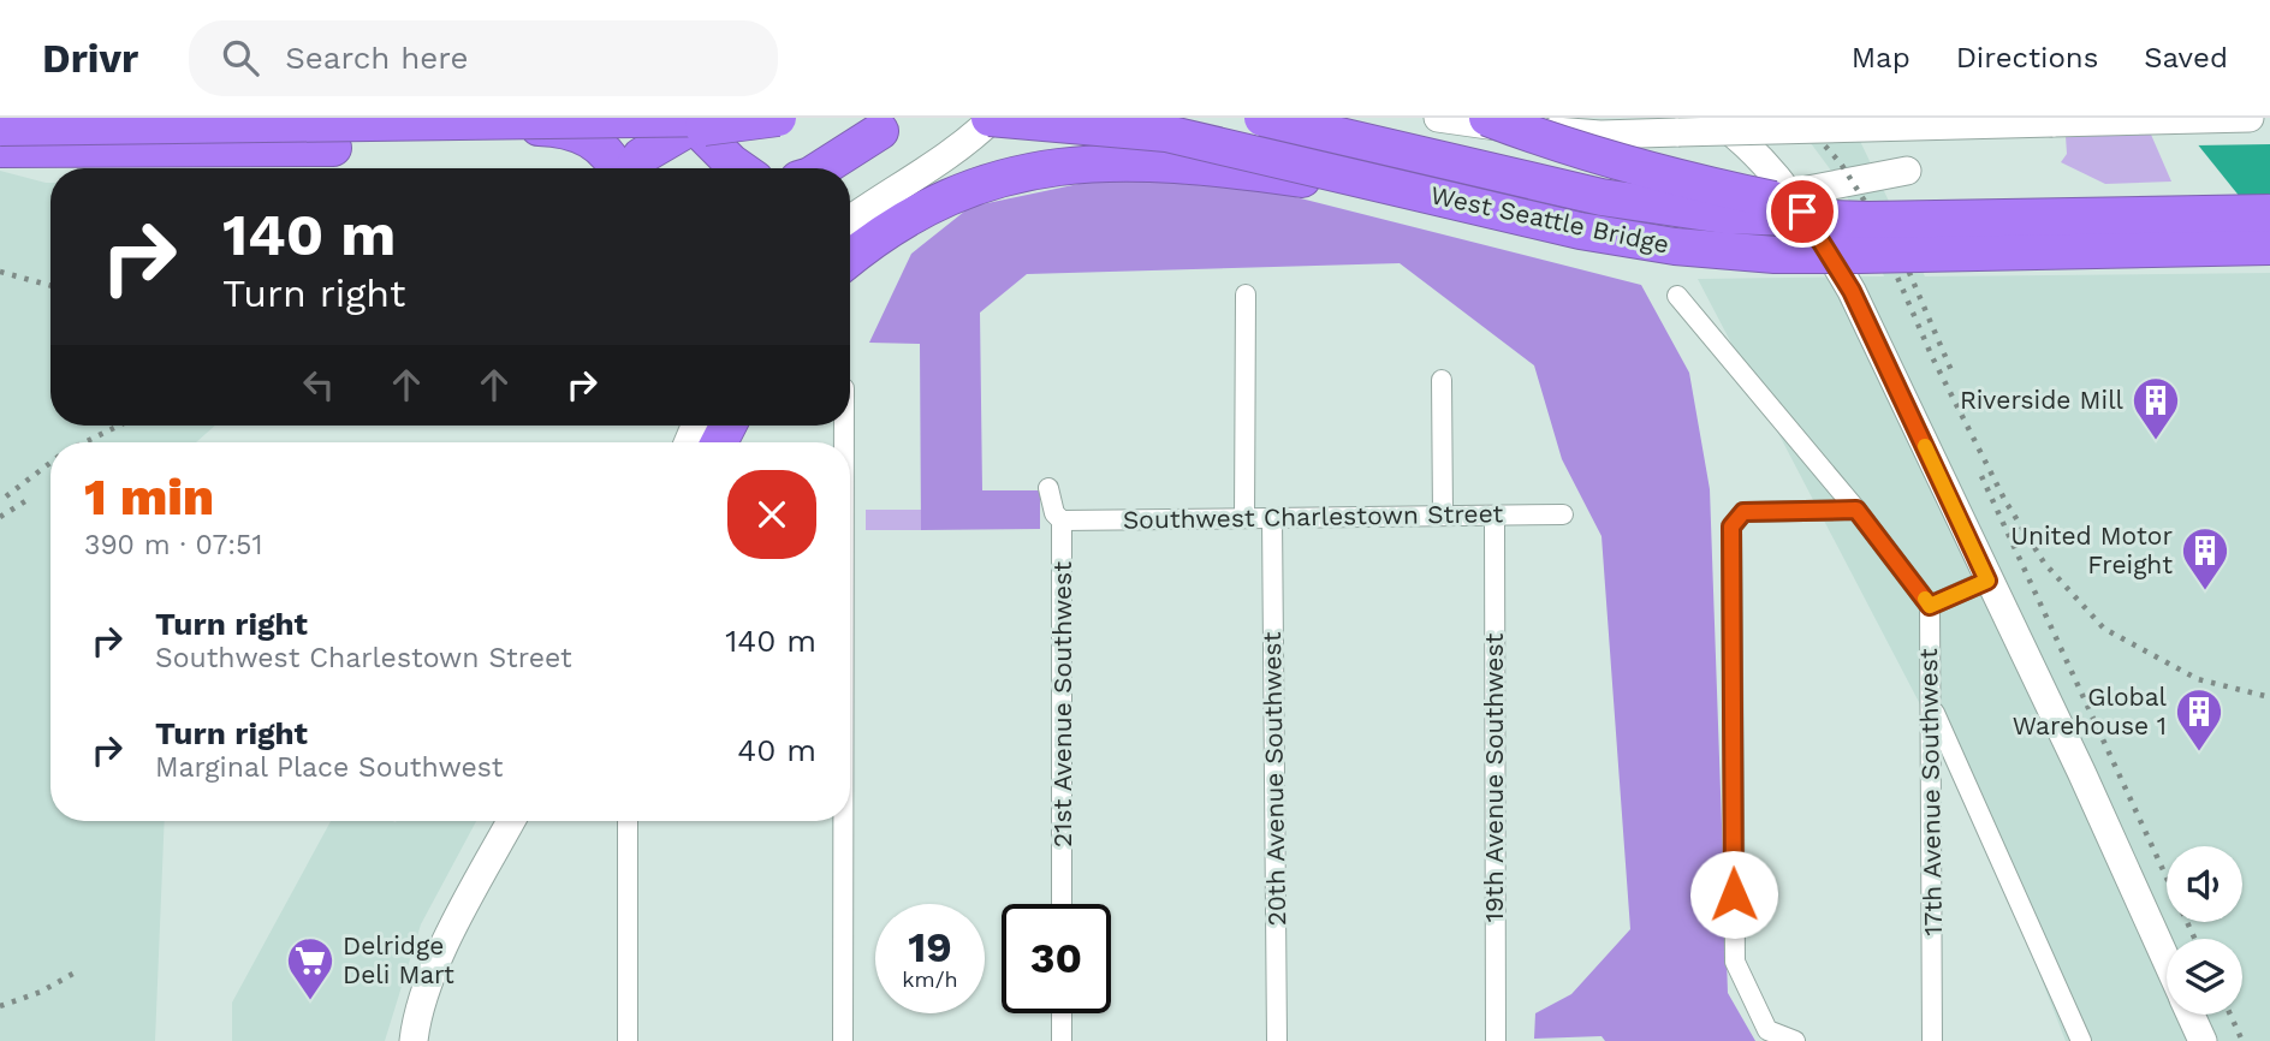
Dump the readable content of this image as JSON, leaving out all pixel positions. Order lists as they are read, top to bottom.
{
  "streets": {
    "highway": ["West Seattle Bridge"],
    "street": [
      "Southwest Charlestown Street",
      "21st Avenue Southwest",
      "19th Avenue Southwest",
      "20th Avenue Southwest",
      "17th Avenue Southwest"
    ]
  },
  "crossings": [
    ["Southwest Charlestown Street", "21st Avenue Southwest"],
    ["Southwest Charlestown Street", "19th Avenue Southwest"],
    ["Southwest Charlestown Street", "20th Avenue Southwest"]
  ],
  "places": {
    "building": ["Riverside Mill", "United Motor Freight", "Global Warehouse 1"],
    "supermarket": ["Delridge Deli Mart"]
  },
  "page": {
    "header": "Drivr",
    "search": "Search here",
    "nav": ["Map", "Directions", "Saved"],
    "turn": ["140 m", "Turn right"],
    "heading": ["1 min", "390 m · 07:51"],
    "list": [
      {
        "name": "Turn right",
        "note": "Southwest Charlestown Street",
        "value": "140 m"
      },
      {
        "name": "Turn right",
        "note": "Marginal Place Southwest",
        "value": "40 m"
      }
    ],
    "speed": "19 km/h",
    "limit": "30"
  }
}
